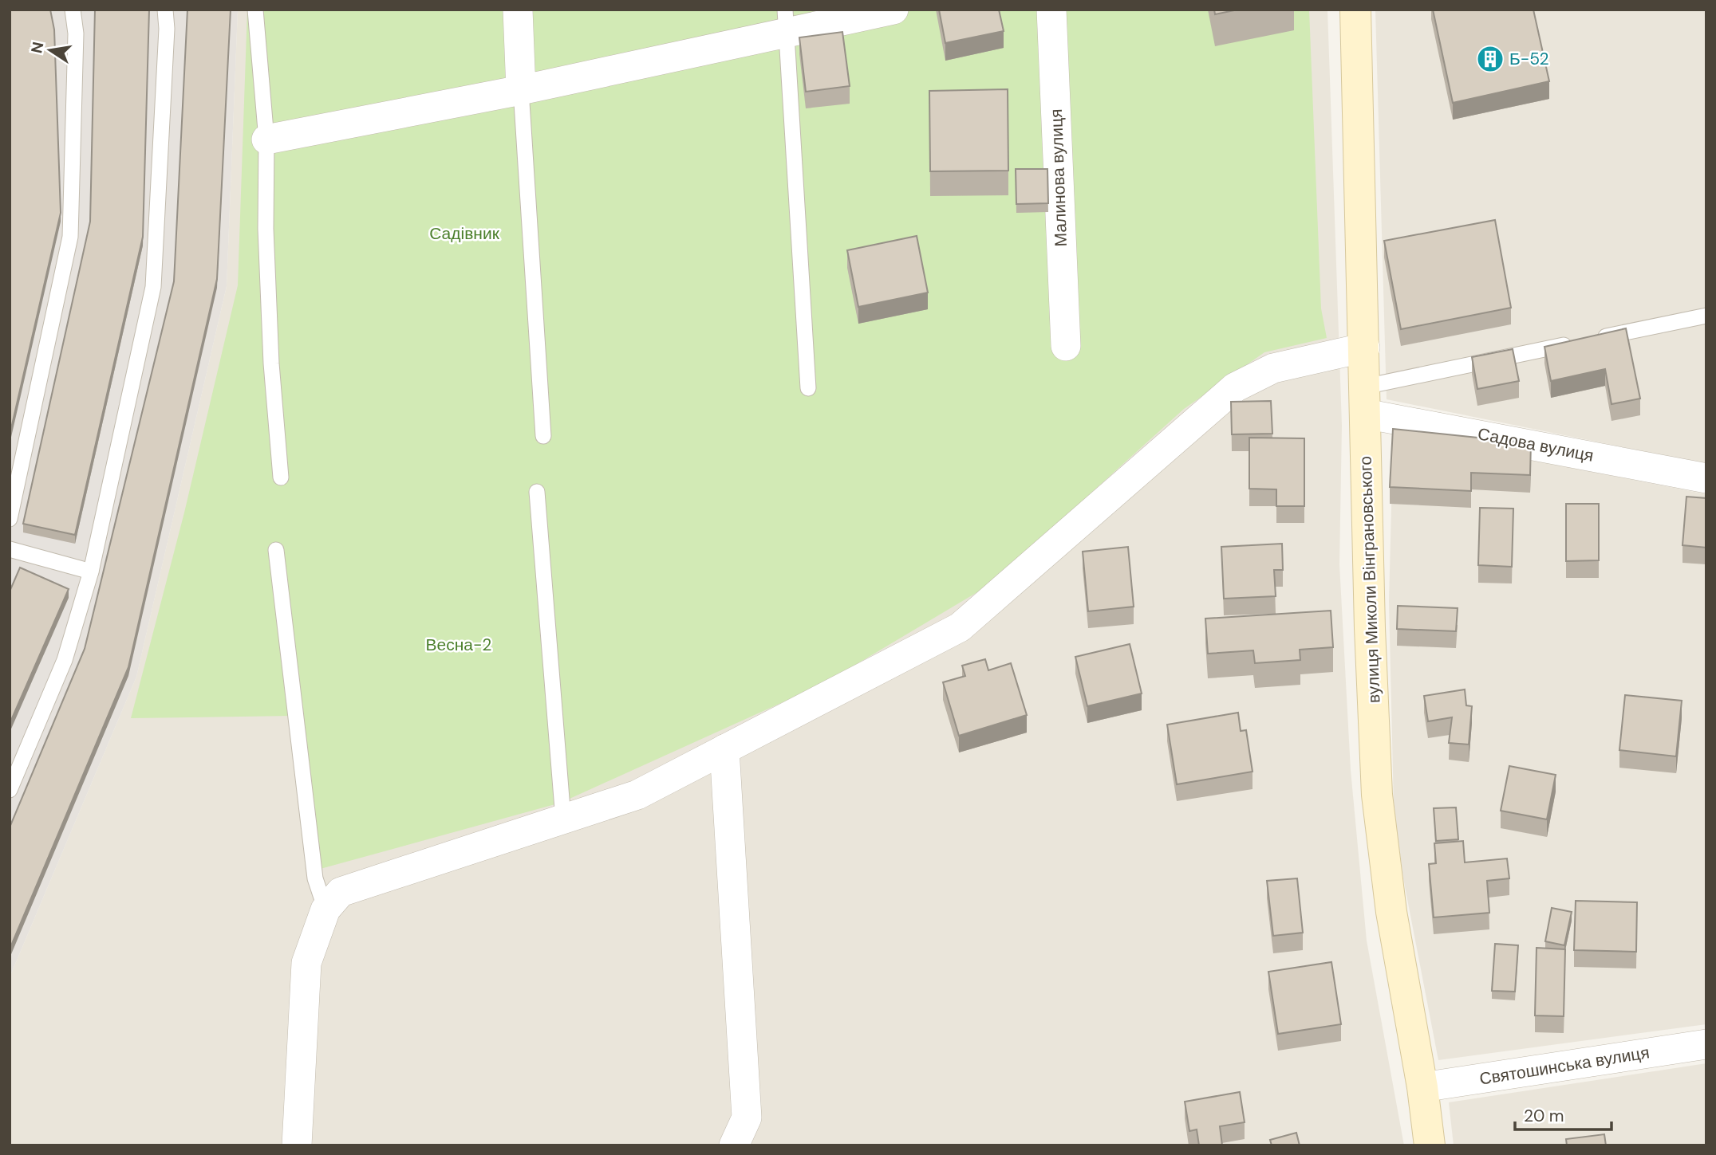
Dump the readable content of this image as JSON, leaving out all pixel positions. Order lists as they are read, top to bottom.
{
  "streets": {
    "main road": ["вулиця Миколи Вінграновського"],
    "street": ["Малинова вулиця", "Садова вулиця", "Святошинська вулиця"]
  },
  "crossings": [
    ["Садова вулиця", "вулиця Миколи Вінграновського"],
    ["вулиця Миколи Вінграновського", "Святошинська вулиця"]
  ],
  "parks": ["Садівник", "Весна-2"],
  "places": {
    "building": ["Б-52"]
  },
  "scale_bar": "20 m",
  "north": "left"
}
